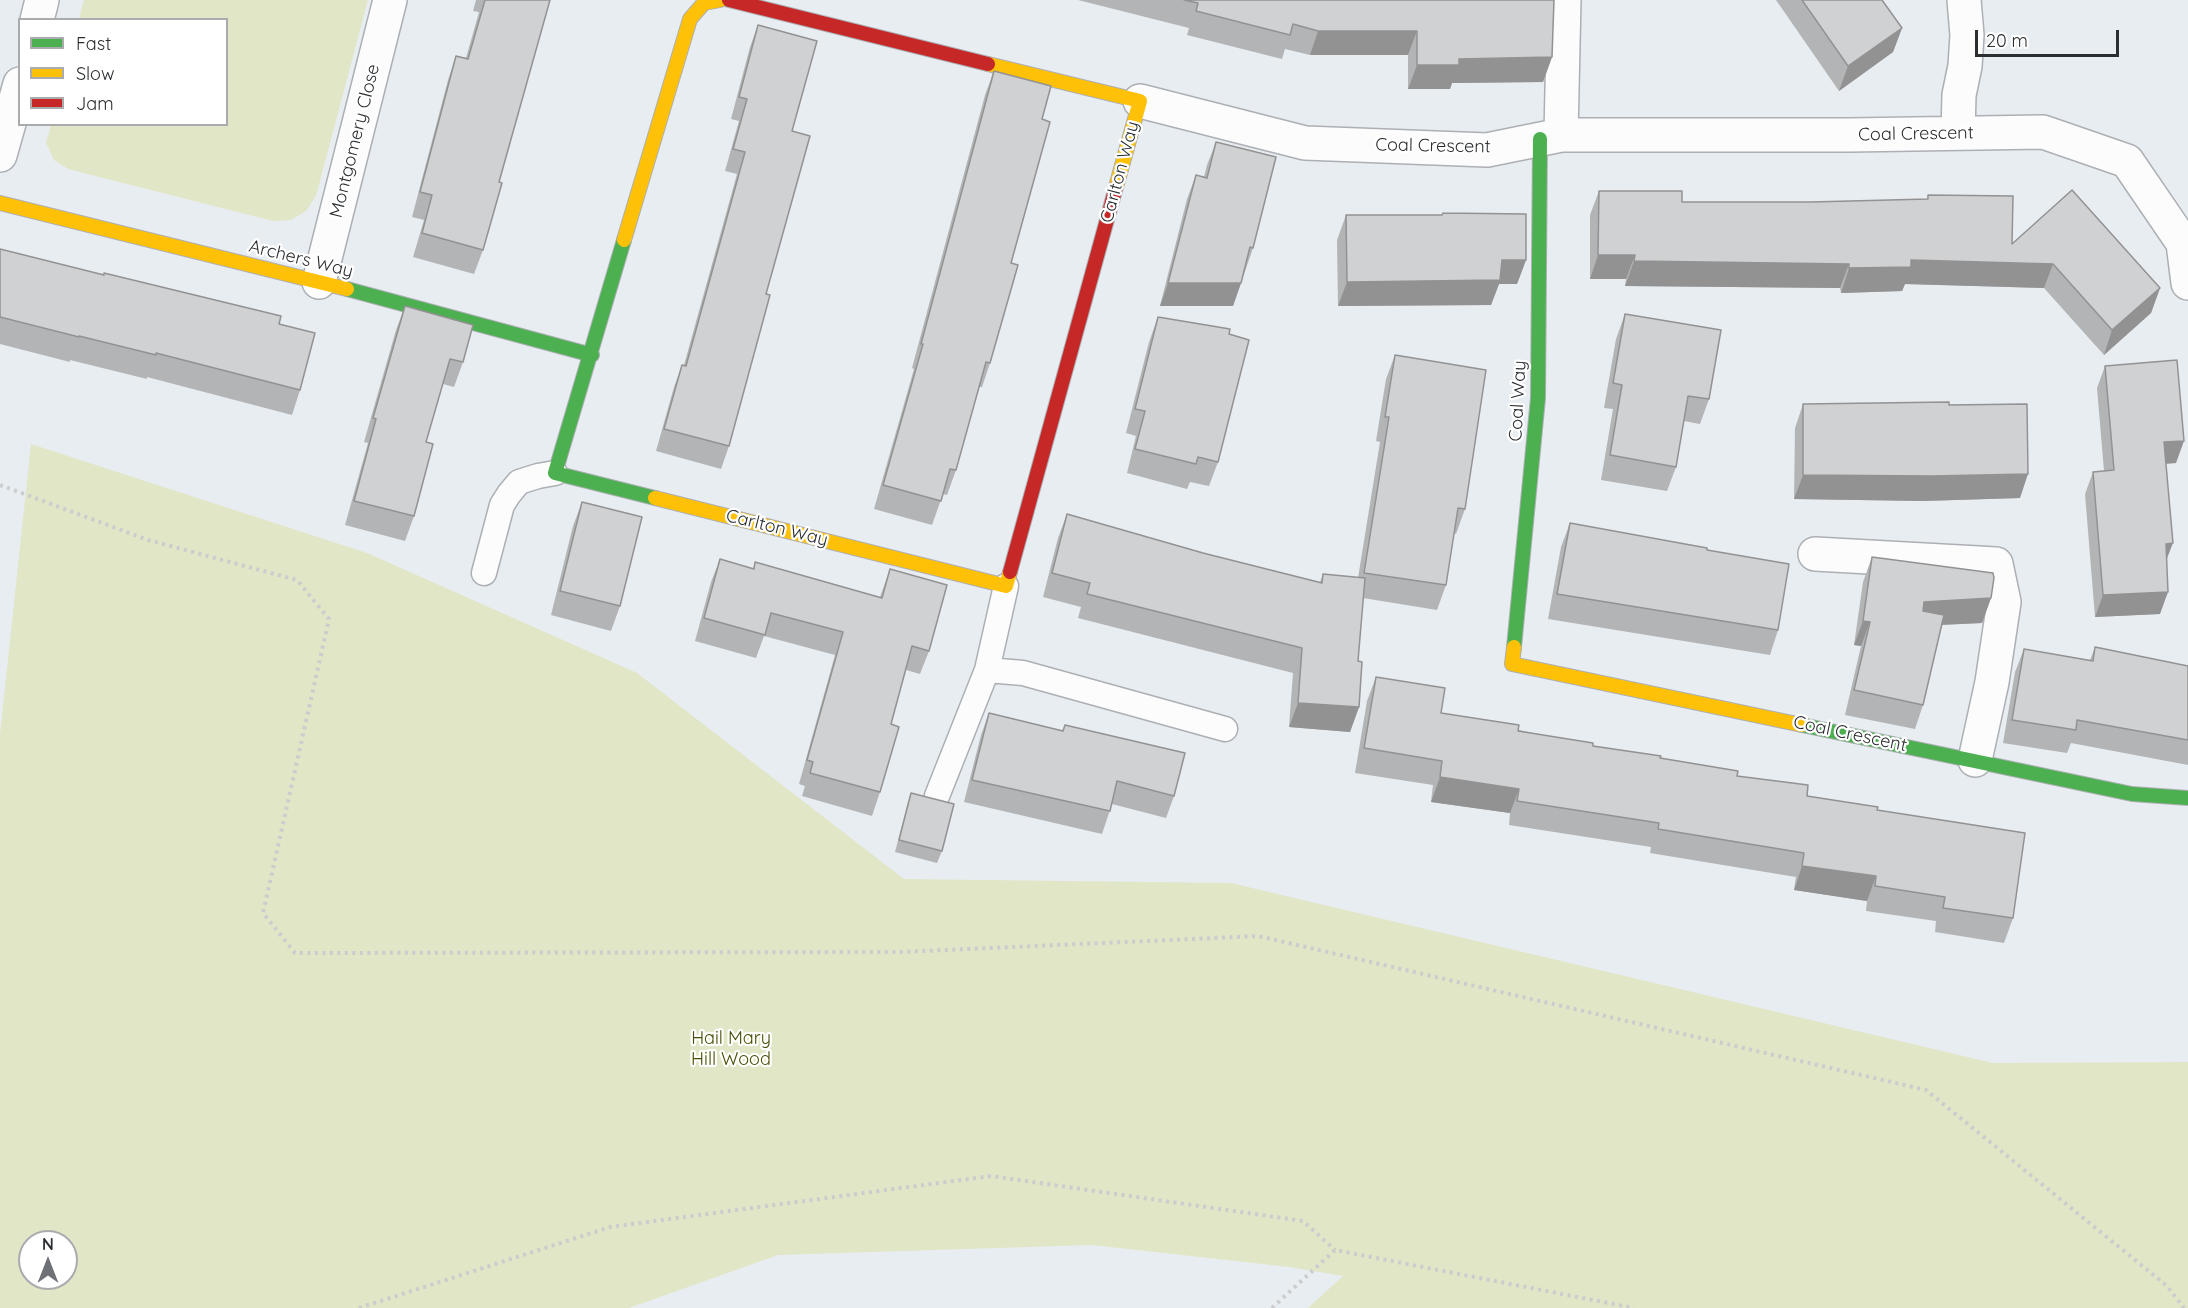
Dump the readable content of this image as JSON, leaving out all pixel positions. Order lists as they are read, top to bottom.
{
  "streets": {
    "street": [
      "Coal Crescent",
      "Montgomery Close",
      "Carlton Way",
      "Archers Way",
      "Coal Way"
    ]
  },
  "crossings": [
    ["Coal Crescent", "Carlton Way"],
    ["Coal Crescent", "Coal Way"],
    ["Montgomery Close", "Archers Way"]
  ],
  "parks": ["Hail Mary Hill Wood"],
  "legend": ["Fast", "Slow", "Jam"],
  "scale_bar": "20 m",
  "north": "top"
}
